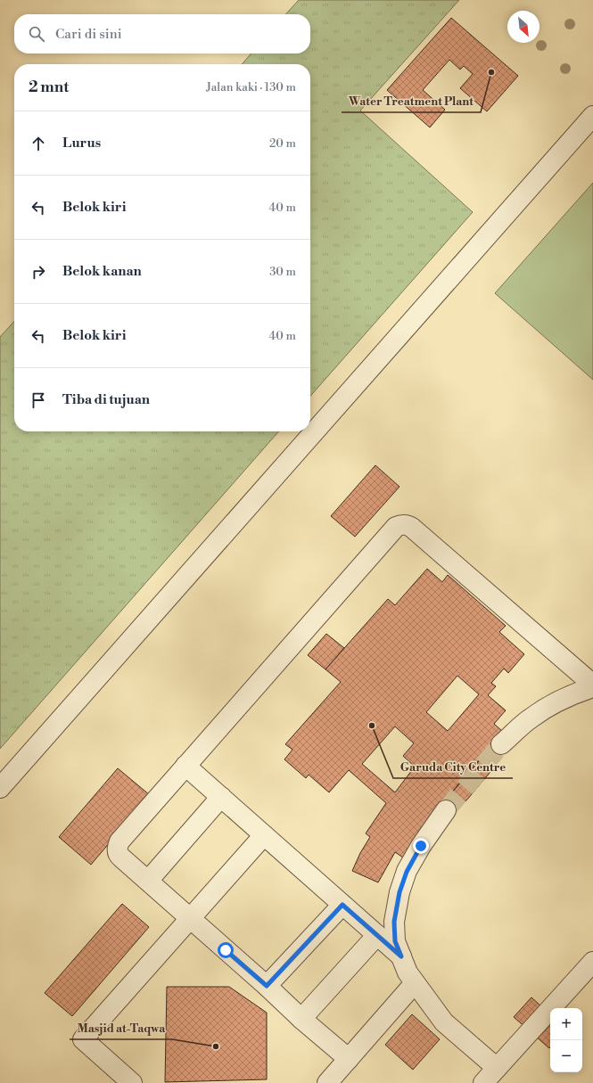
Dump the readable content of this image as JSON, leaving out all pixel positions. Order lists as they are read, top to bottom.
{
  "places": ["Water Treatment Plant", "Garuda City Centre", "Masjid at-Taqwa"],
  "north": "bottom right",
  "page": {
    "search": "Cari di sini",
    "heading": ["2 mnt", "Jalan kaki · 130 m"],
    "list": [
      ["Lurus", "20 m"],
      ["Belok kiri", "40 m"],
      ["Belok kanan", "30 m"],
      ["Belok kiri", "40 m"],
      "Tiba di tujuan"
    ],
    "map_buttons": ["+", "−"]
  }
}
